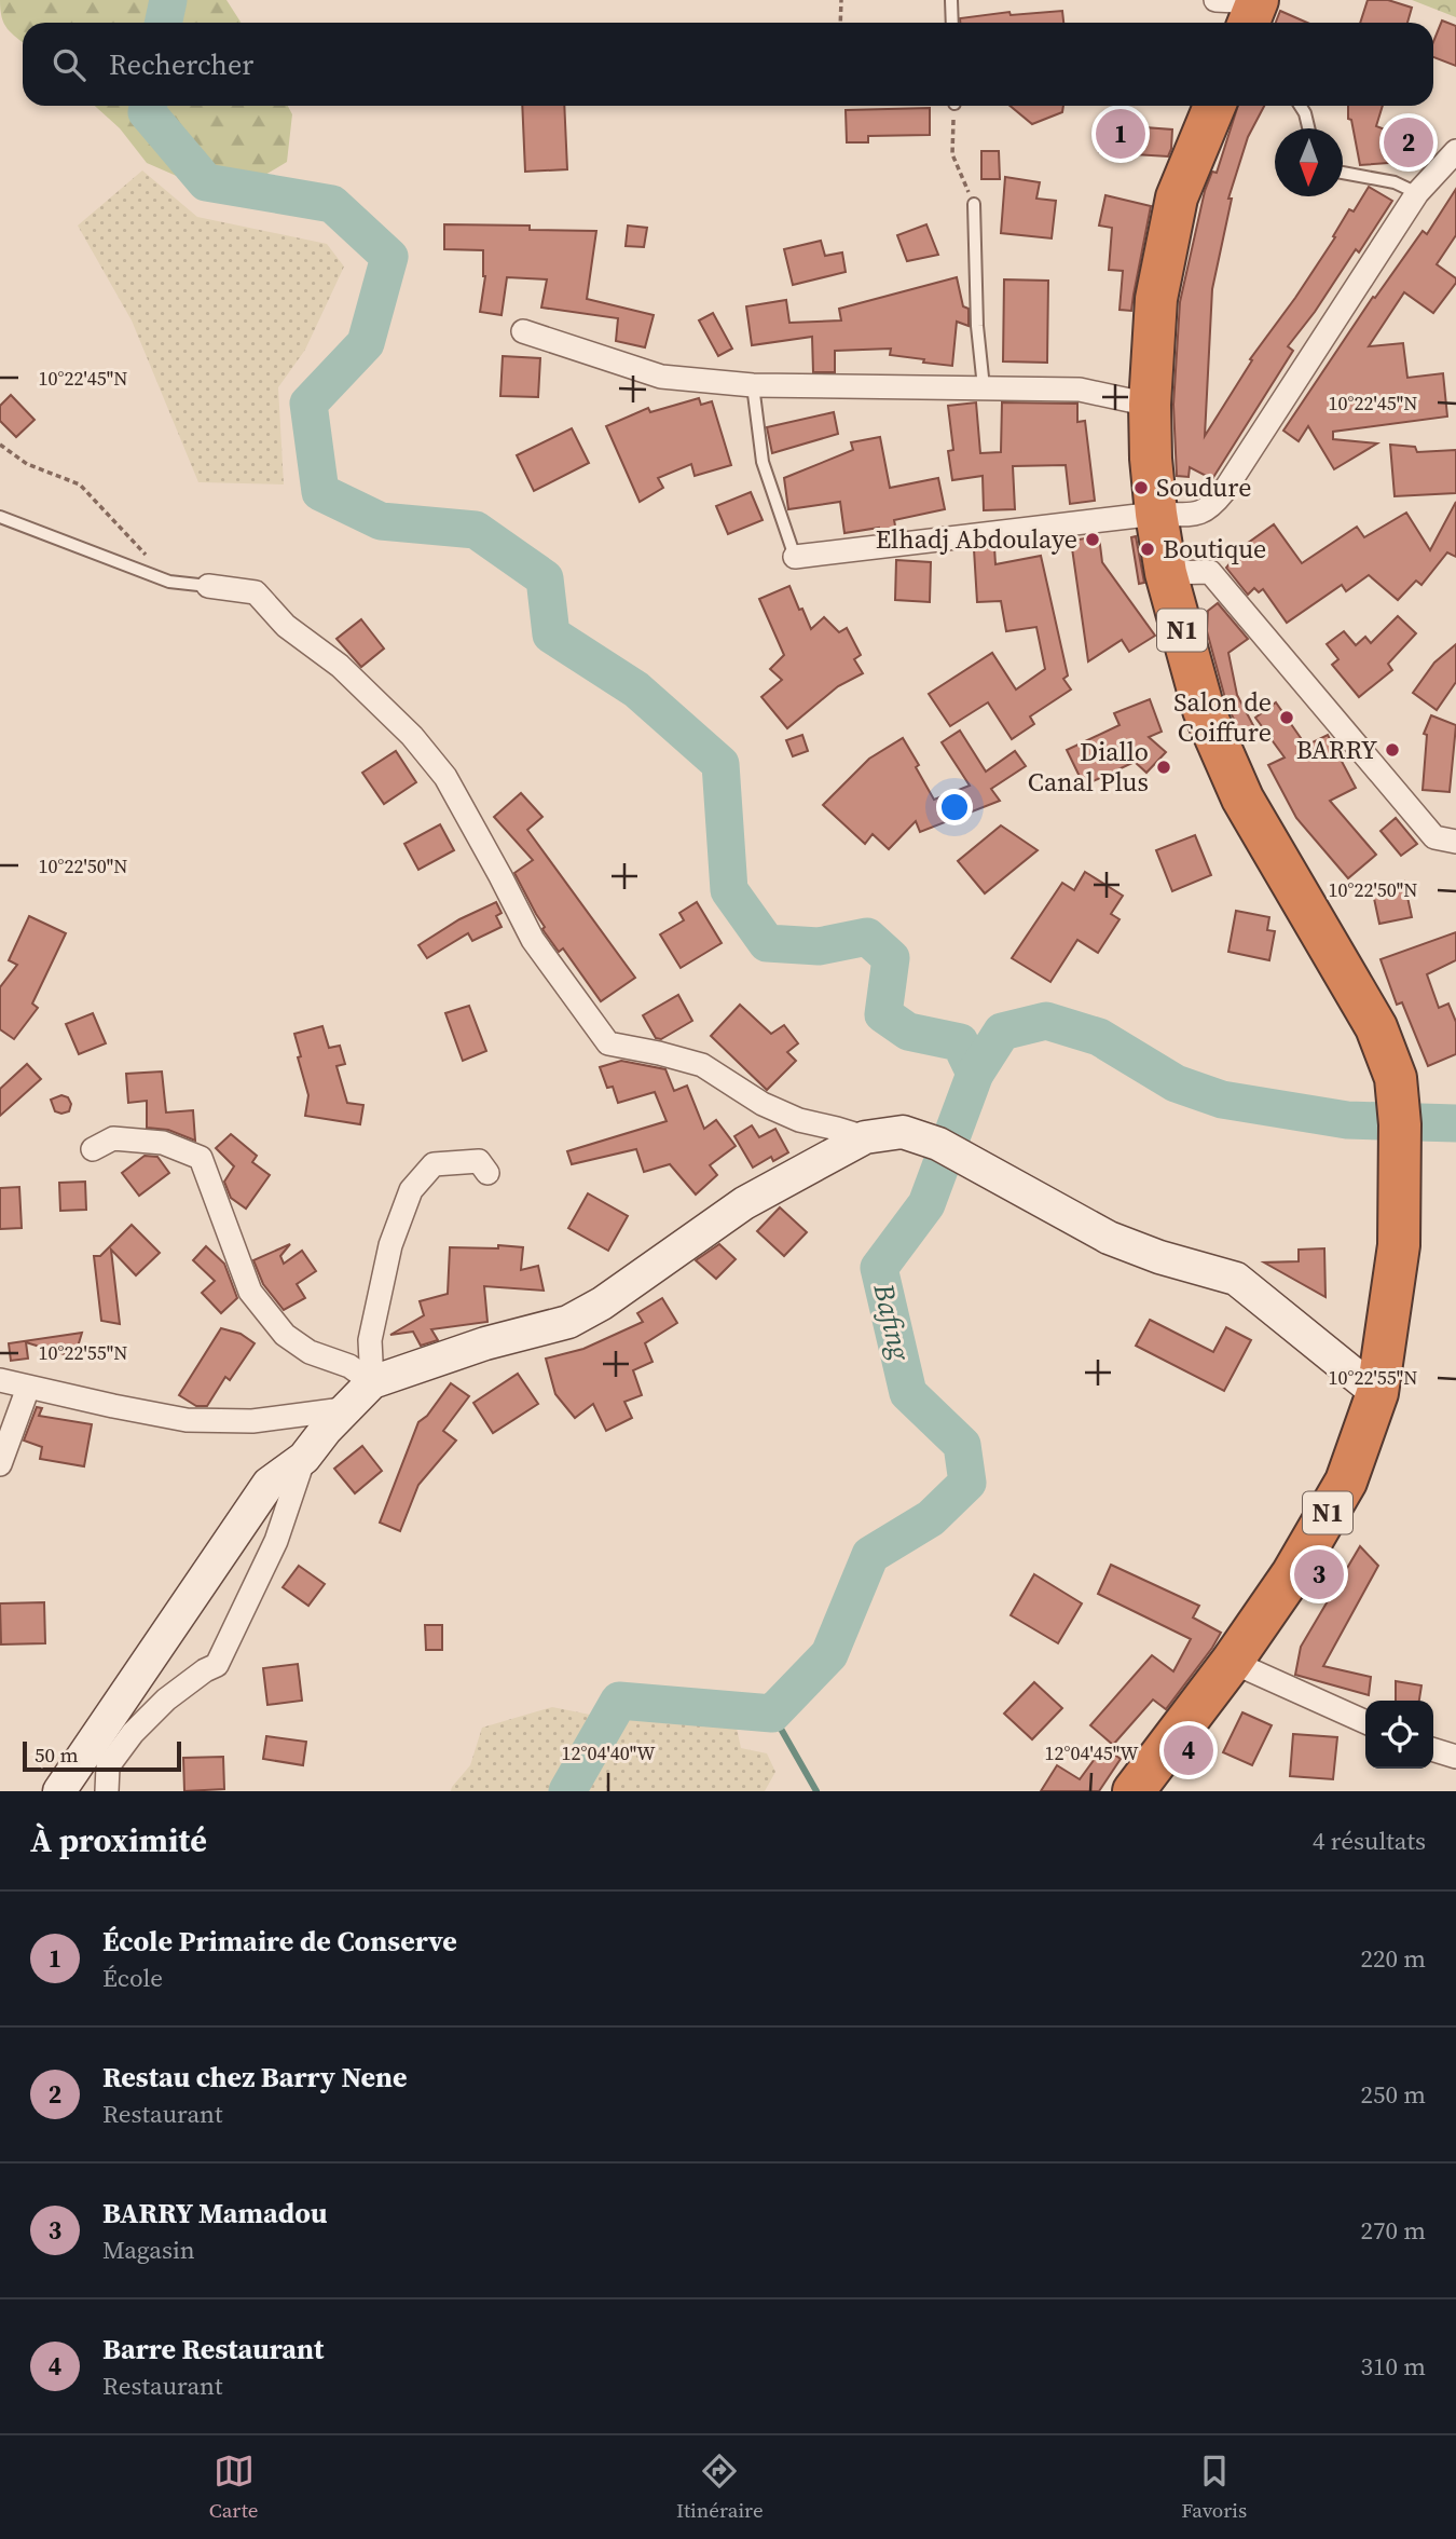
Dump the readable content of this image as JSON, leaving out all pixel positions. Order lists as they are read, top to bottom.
{
  "streets": {
    "highway": ["N1"]
  },
  "water": ["Bafing"],
  "places": [
    "Soudure",
    "Elhadj Abdoulaye",
    "Boutique",
    "Salon de Coiffure",
    "BARRY",
    "Diallo Canal Plus"
  ],
  "scale_bar": "50 m",
  "north": "bottom",
  "page": {
    "search": "Rechercher",
    "pins": [
      "1",
      "2",
      "3",
      "4"
    ],
    "scale": "50 m",
    "heading": ["À proximité", "4 résultats"],
    "list": [
      {
        "mark": "1",
        "name": "École Primaire de Conserve",
        "note": "École",
        "value": "220 m"
      },
      {
        "mark": "2",
        "name": "Restau chez Barry Nene",
        "note": "Restaurant",
        "value": "250 m"
      },
      {
        "mark": "3",
        "name": "BARRY Mamadou",
        "note": "Magasin",
        "value": "270 m"
      },
      {
        "mark": "4",
        "name": "Barre Restaurant",
        "note": "Restaurant",
        "value": "310 m"
      }
    ],
    "nav": ["Carte", "Itinéraire", "Favoris"]
  },
  "coordinates": [
    "10°22'45\"N",
    "10°22'50\"N",
    "10°22'55\"N",
    "12°04'40\"W",
    "12°04'45\"W"
  ]
}
